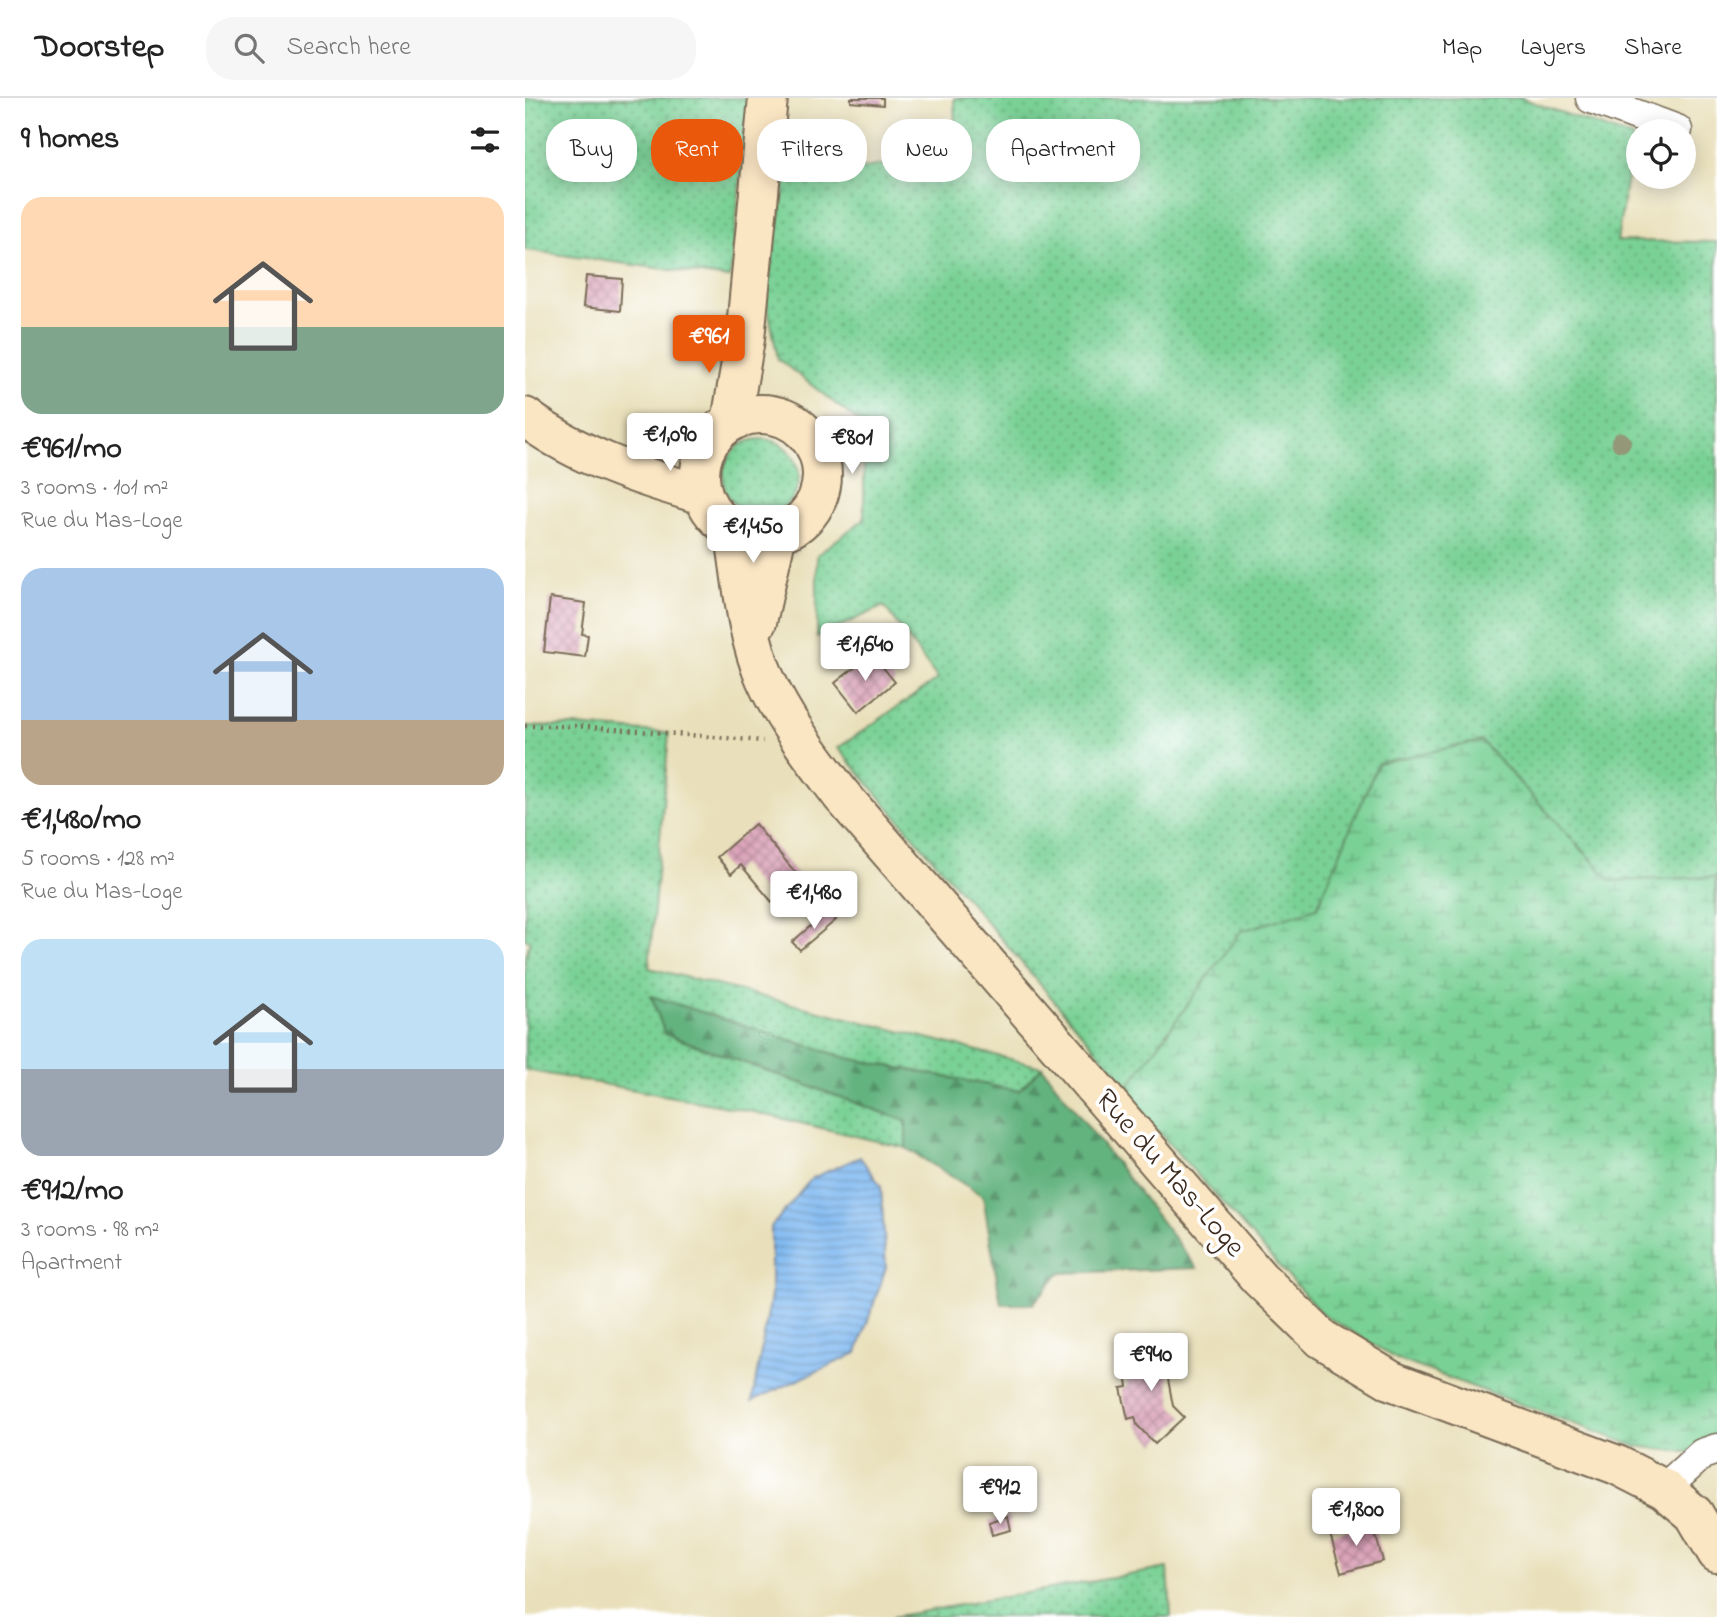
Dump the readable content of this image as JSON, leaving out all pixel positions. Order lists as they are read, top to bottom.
{
  "streets": {
    "main road": ["Rue du Mas-Loge"]
  },
  "page": {
    "header": "Doorstep",
    "search": "Search here",
    "nav": ["Map", "Layers", "Share"],
    "heading": "9 homes",
    "chip": [
      "Buy",
      "Rent",
      "Filters",
      "New",
      "Apartment"
    ],
    "list": [
      {
        "name": "€961/mo",
        "note": "3 rooms · 101 m² · Rue du Mas-Loge"
      },
      {
        "name": "€1,480/mo",
        "note": "5 rooms · 128 m² · Rue du Mas-Loge"
      },
      {
        "name": "€912/mo",
        "note": "3 rooms · 98 m² · Apartment"
      }
    ],
    "price": [
      "€961",
      "€1,090",
      "€801",
      "€1,450",
      "€1,640",
      "€1,480",
      "€940",
      "€912",
      "€1,800"
    ]
  }
}
